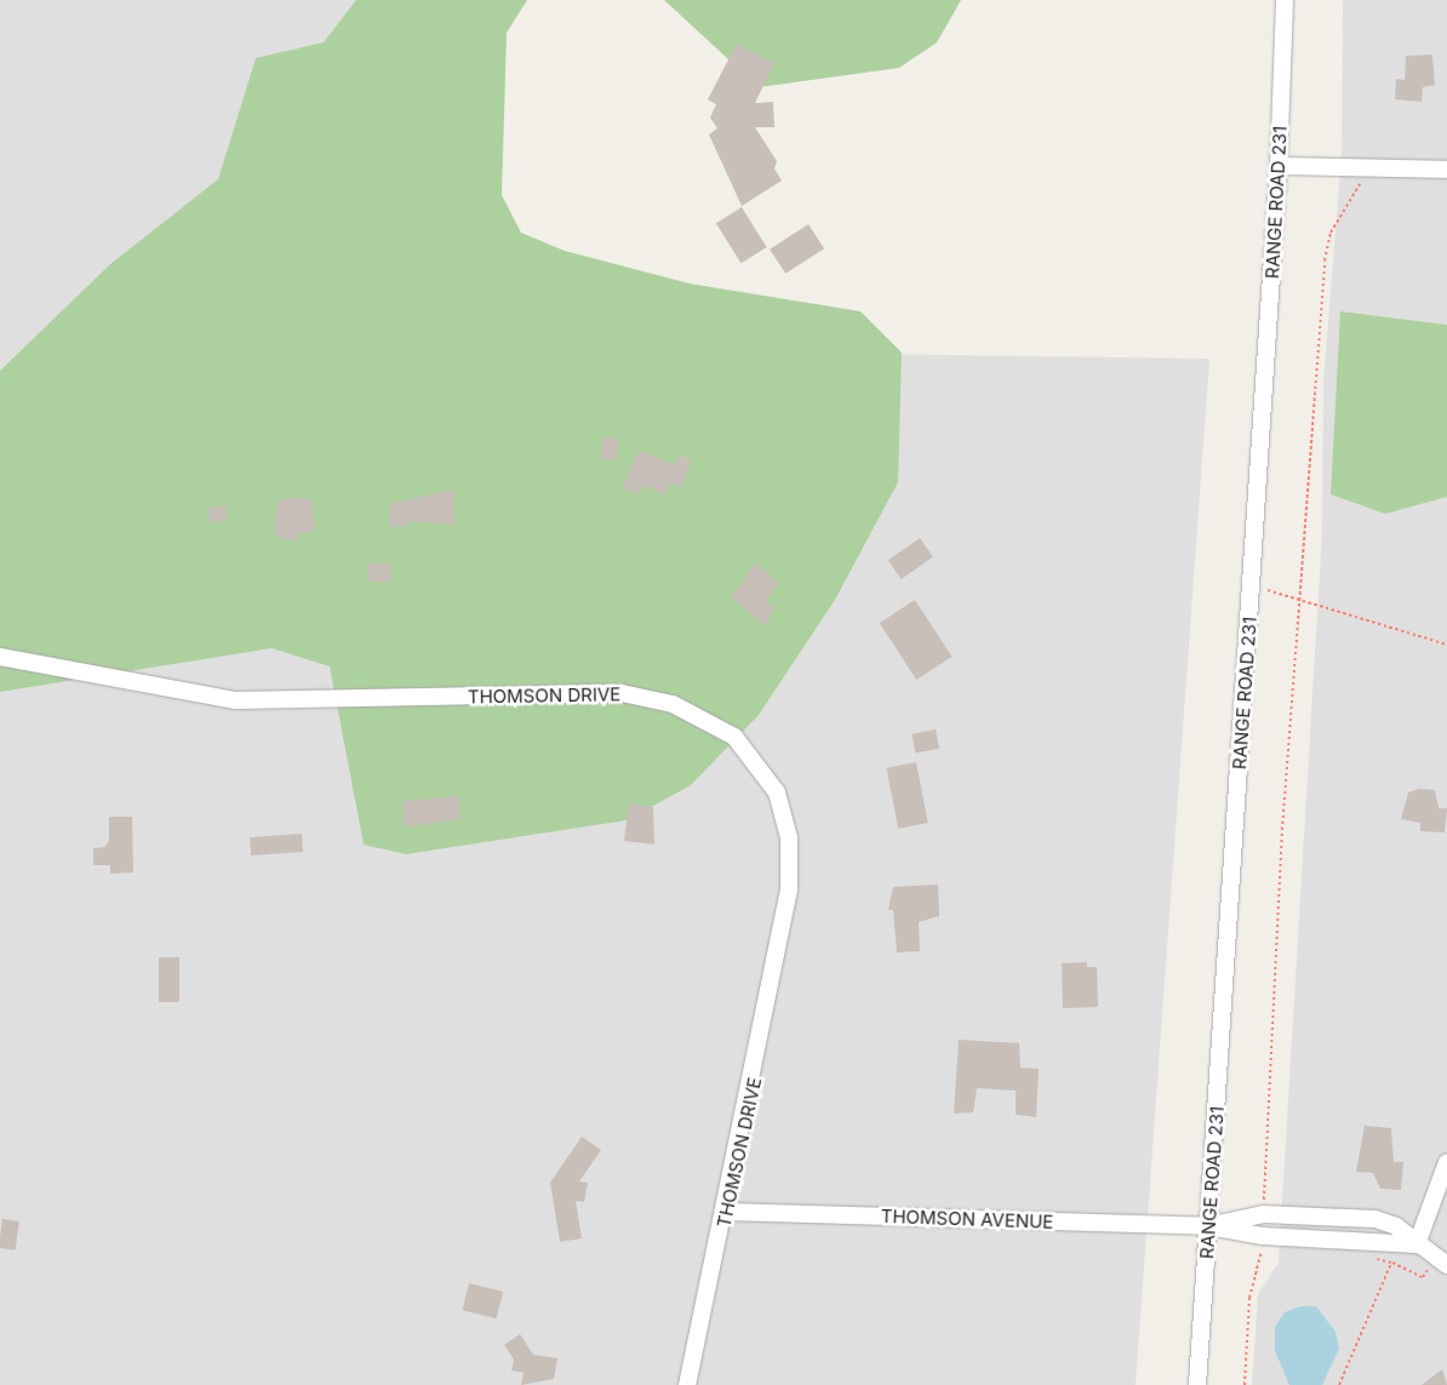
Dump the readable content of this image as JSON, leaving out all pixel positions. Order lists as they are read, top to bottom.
{
  "streets": {
    "street": ["RANGE ROAD 231", "THOMSON DRIVE", "THOMSON AVENUE"]
  },
  "crossings": [
    ["RANGE ROAD 231", "THOMSON AVENUE"],
    ["THOMSON DRIVE", "THOMSON AVENUE"]
  ]
}
